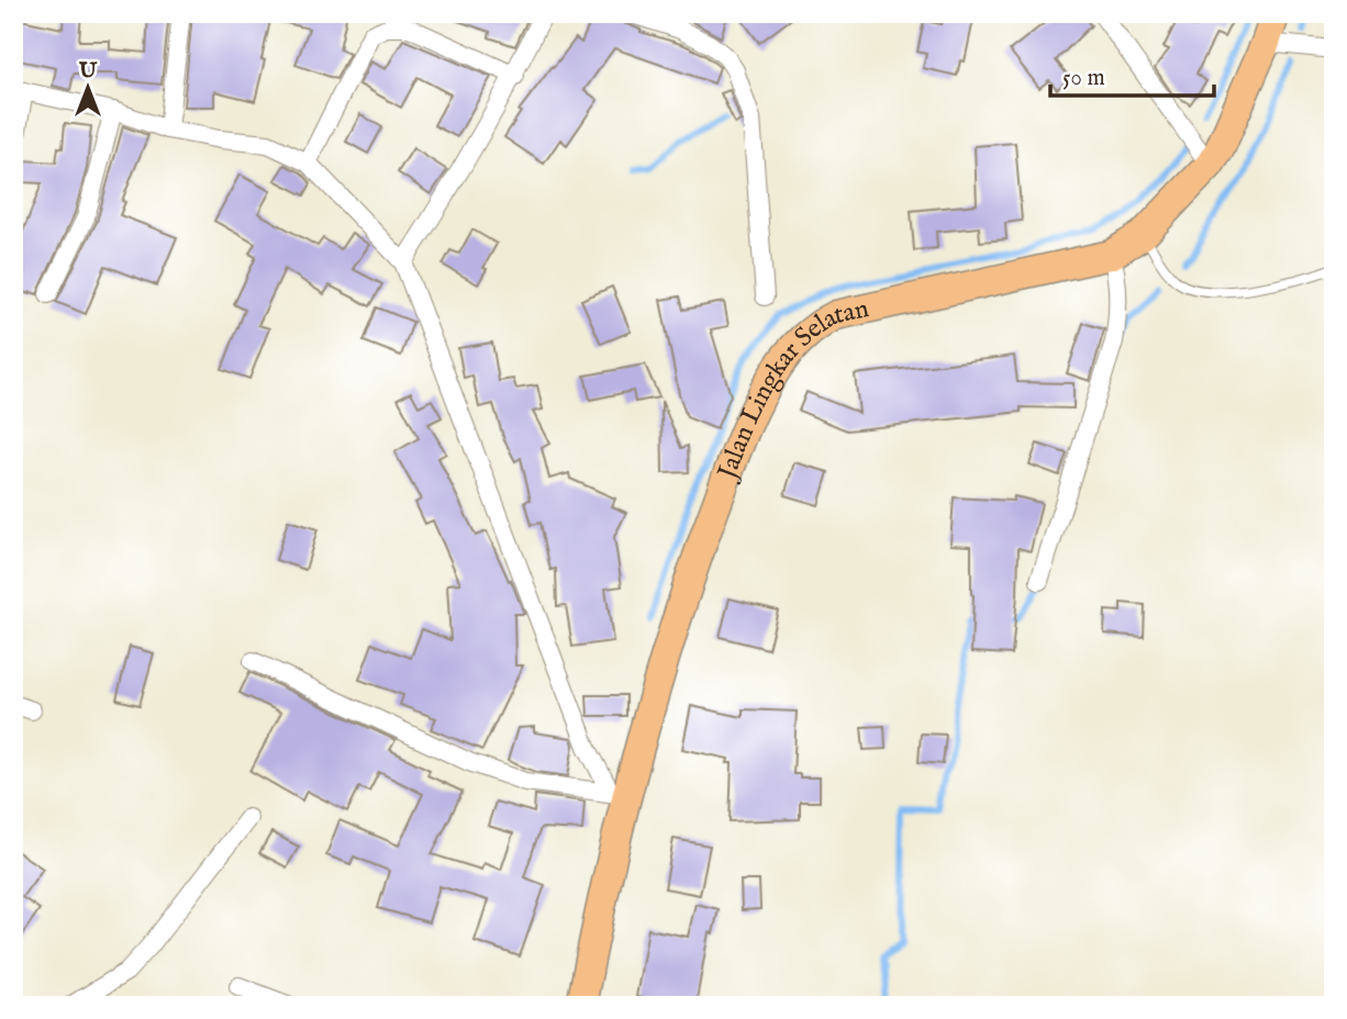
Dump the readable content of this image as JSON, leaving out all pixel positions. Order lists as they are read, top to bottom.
{
  "streets": {
    "highway": ["Jalan Lingkar Selatan"]
  },
  "scale_bar": "50 m",
  "north": "top"
}
